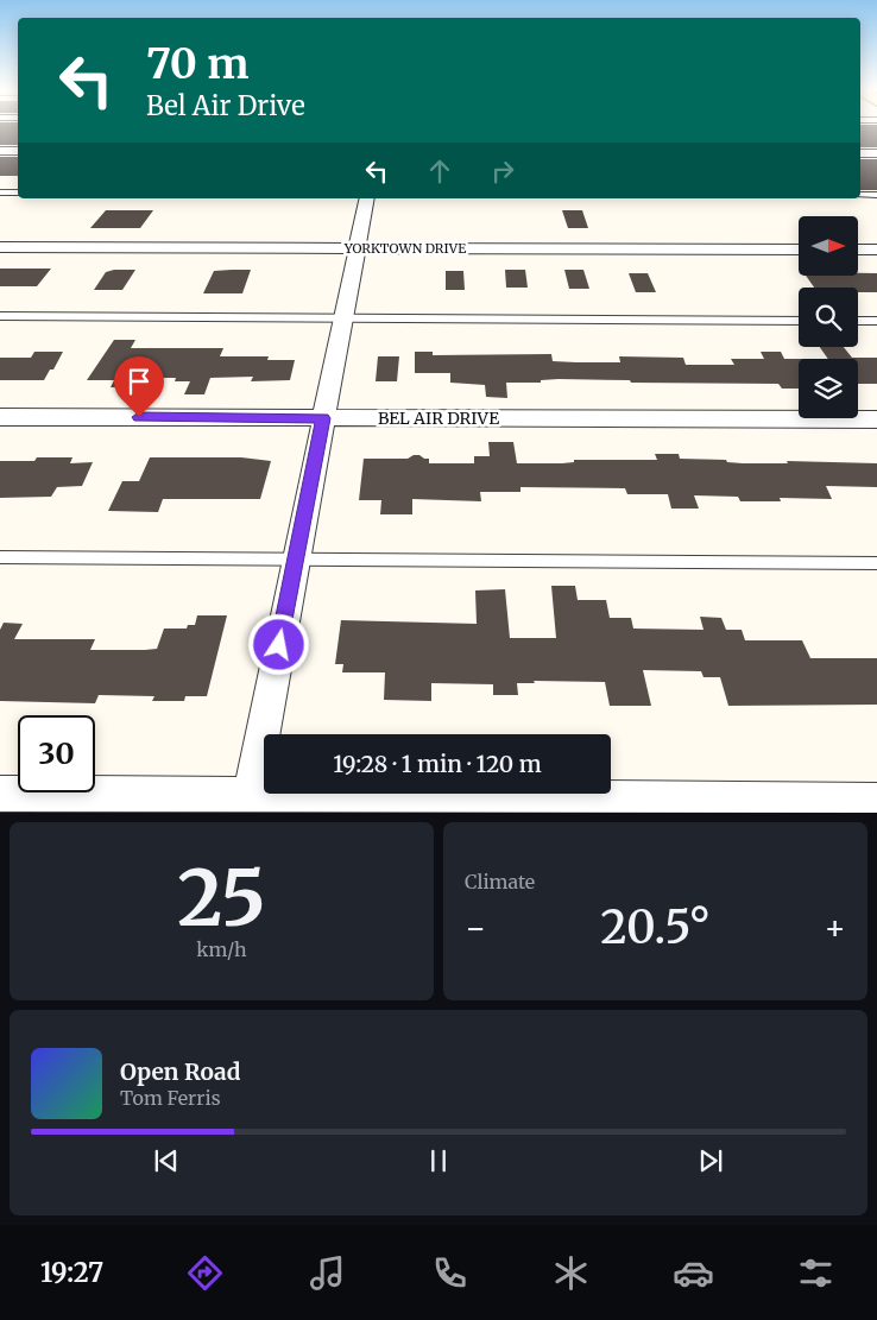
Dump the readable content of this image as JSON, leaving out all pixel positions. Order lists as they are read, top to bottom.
{
  "streets": {
    "street": ["YORKTOWN DRIVE", "BEL AIR DRIVE"]
  },
  "north": "right",
  "page": {
    "turn": ["70 m", "Bel Air Drive"],
    "limit": "30",
    "trip": "19:28 · 1 min · 120 m",
    "tile": [
      ["25", "km/h"],
      "Climate"
    ],
    "heat": ["−", "20.5°", "+"],
    "song": ["Open Road", "Tom Ferris"],
    "tabs": "19:27"
  }
}
